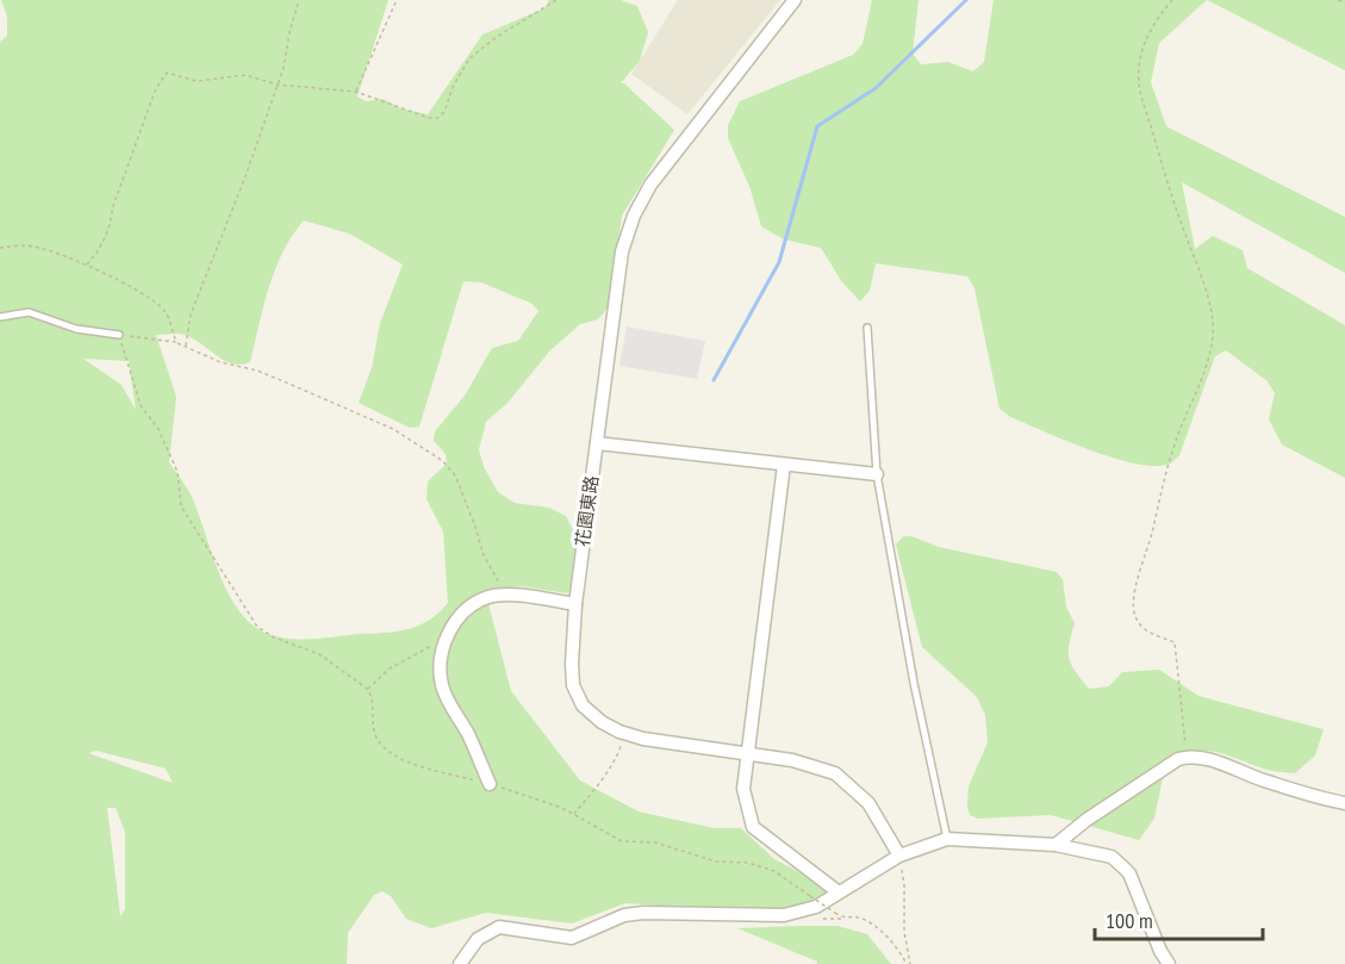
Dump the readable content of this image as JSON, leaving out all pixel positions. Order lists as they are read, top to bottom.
{
  "streets": {
    "street": ["花園東路"]
  },
  "scale_bar": "100 m"
}
